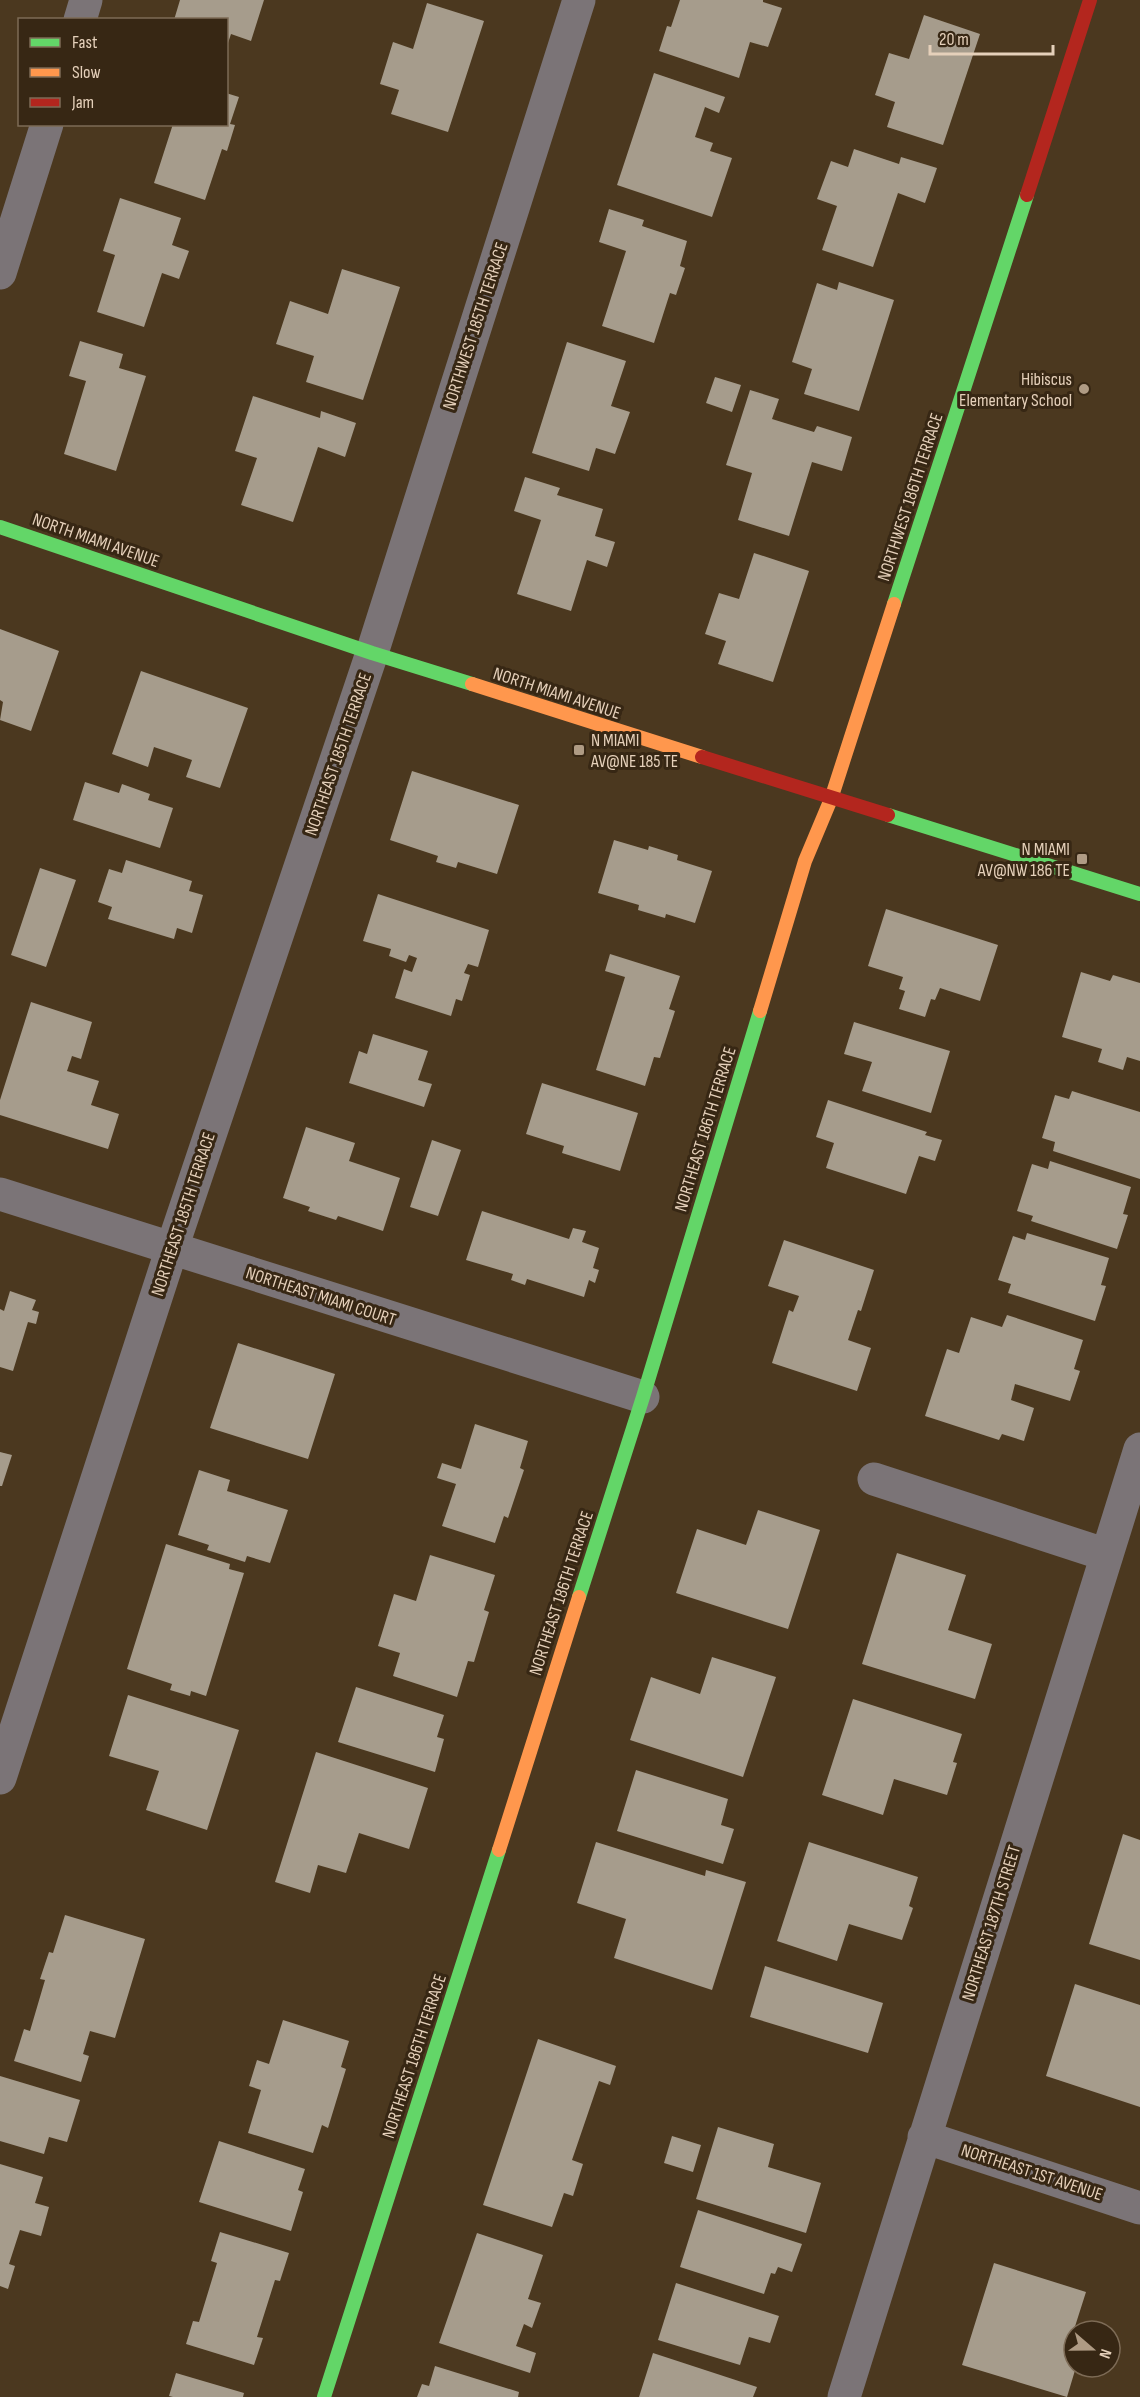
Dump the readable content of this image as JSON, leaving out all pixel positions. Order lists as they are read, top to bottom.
{
  "streets": {
    "street": [
      "NORTHWEST 185TH TERRACE",
      "NORTHWEST 186TH TERRACE",
      "NORTH MIAMI AVENUE",
      "NORTHEAST 185TH TERRACE",
      "NORTHEAST 186TH TERRACE",
      "NORTHEAST MIAMI COURT",
      "NORTHEAST 187TH STREET",
      "NORTHEAST 1ST AVENUE"
    ]
  },
  "crossings": [
    ["NORTHWEST 185TH TERRACE", "NORTH MIAMI AVENUE"],
    ["NORTHWEST 185TH TERRACE", "NORTHEAST 185TH TERRACE"],
    ["NORTHWEST 186TH TERRACE", "NORTH MIAMI AVENUE"],
    ["NORTHWEST 186TH TERRACE", "NORTHEAST 186TH TERRACE"],
    ["NORTH MIAMI AVENUE", "NORTHEAST 185TH TERRACE"],
    ["NORTH MIAMI AVENUE", "NORTHEAST 186TH TERRACE"],
    ["NORTHEAST 185TH TERRACE", "NORTHEAST MIAMI COURT"],
    ["NORTHEAST 186TH TERRACE", "NORTHEAST MIAMI COURT"],
    ["NORTHEAST 187TH STREET", "NORTHEAST 1ST AVENUE"]
  ],
  "places": {
    "other": ["Hibiscus Elementary School"],
    "transit": ["N MIAMI AV@NE 185 TE", "N MIAMI AV@NW 186 TE"]
  },
  "legend": ["Fast", "Slow", "Jam"],
  "scale_bar": "20 m",
  "north": "right"
}
